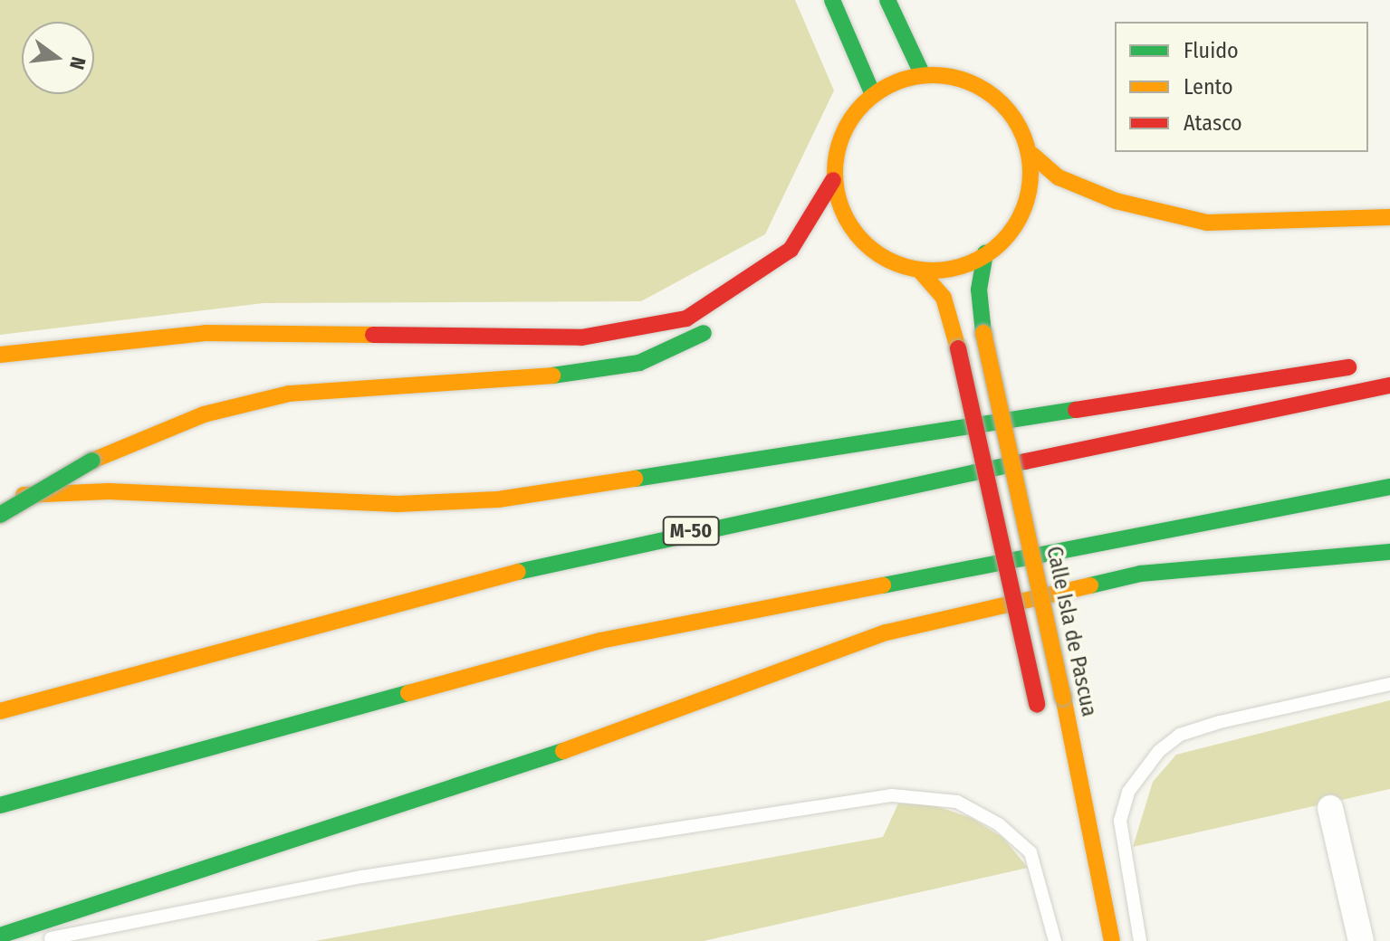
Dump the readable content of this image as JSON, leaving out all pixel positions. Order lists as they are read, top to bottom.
{
  "streets": {
    "main road": ["M-50", "Calle Isla de Pascua"]
  },
  "legend": ["Fluido", "Lento", "Atasco"],
  "north": "right"
}
